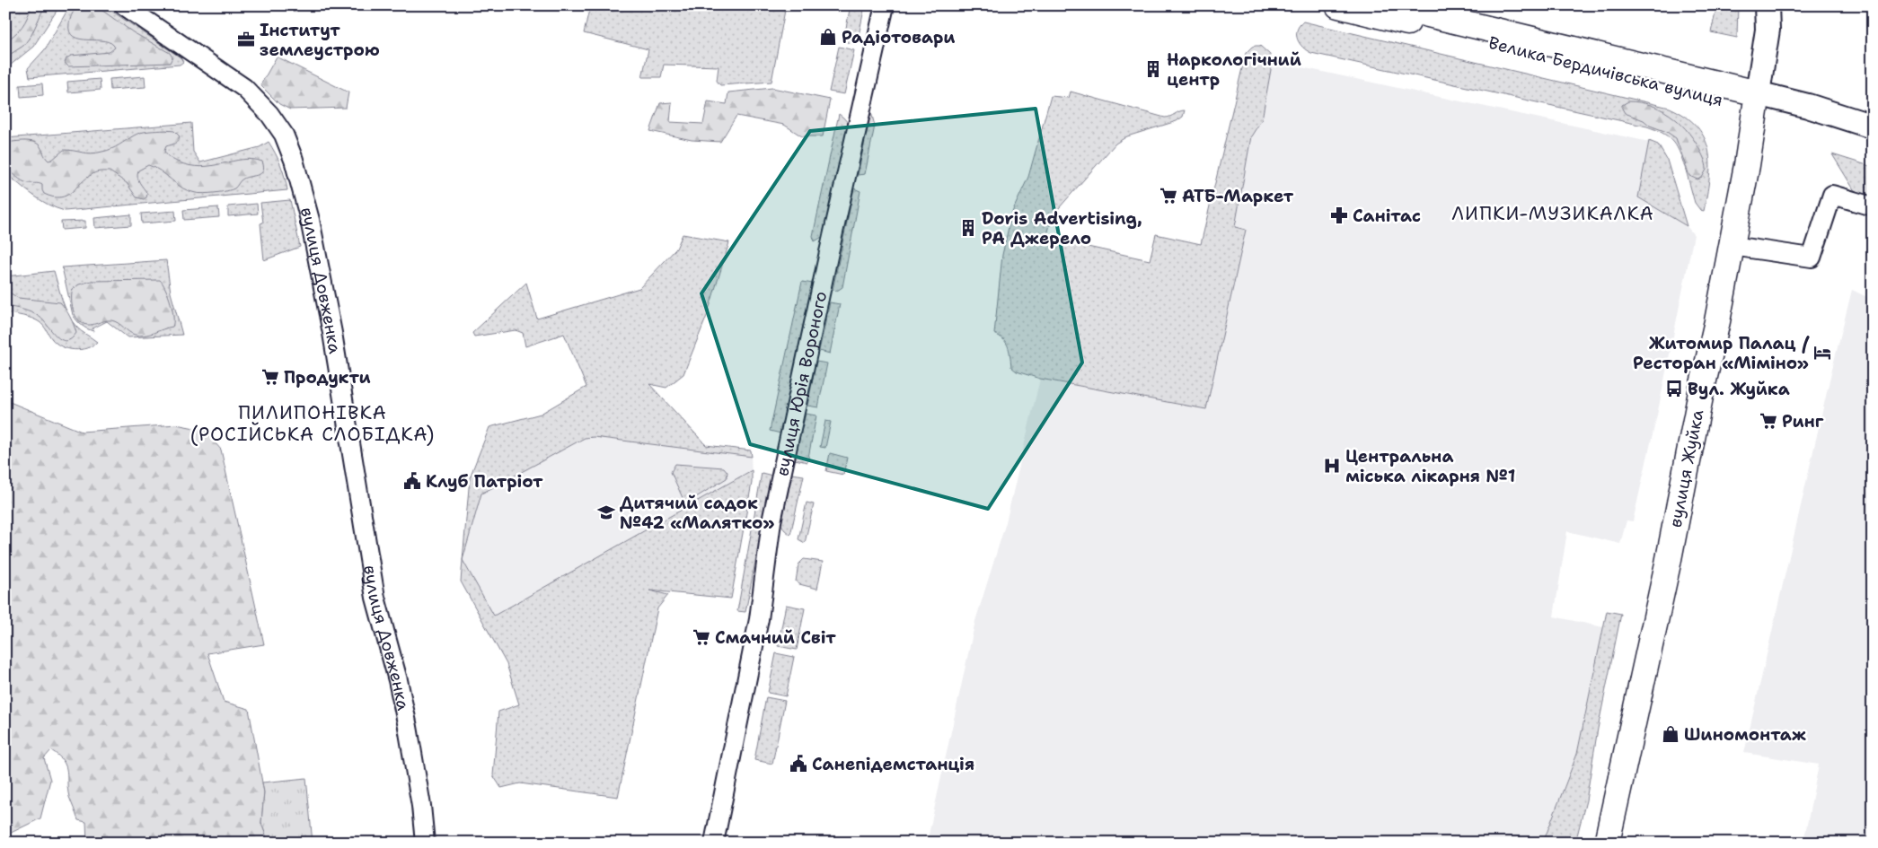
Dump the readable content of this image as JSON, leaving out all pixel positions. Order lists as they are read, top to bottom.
{
  "streets": {
    "highway": ["Велика Бердичівська вулиця", "вулиця Жуйка"],
    "street": ["вулиця Довженка", "вулиця Юрія Вороного"]
  },
  "crossings": [
    ["Велика Бердичівська вулиця", "вулиця Жуйка"]
  ],
  "districts": ["ЛИПКИ-МУЗИКАЛКА", "ПИЛИПОНІВКА (РОСІЙСЬКА СЛОБІДКА)"],
  "places": {
    "shop": ["Радіотовари", "Шиномонтаж"],
    "office": ["Інститут землеустрою"],
    "building": ["Наркологічний центр", "Doris Advertising, РА Джерело"],
    "supermarket": [
      "АТБ-Маркет",
      "Продукти",
      "Ринг",
      "Смачний Світ"
    ],
    "pharmacy": ["Санітас"],
    "hotel": ["Житомир Палац / Ресторан «Міміно»"],
    "bus stop": ["Вул. Жуйка"],
    "hospital": ["Центральна міська лікарня №1"],
    "public building": ["Клуб Патріот", "Санепідемстанція"],
    "school or university": ["Дитячий садок №42 «Малятко»"]
  }
}
